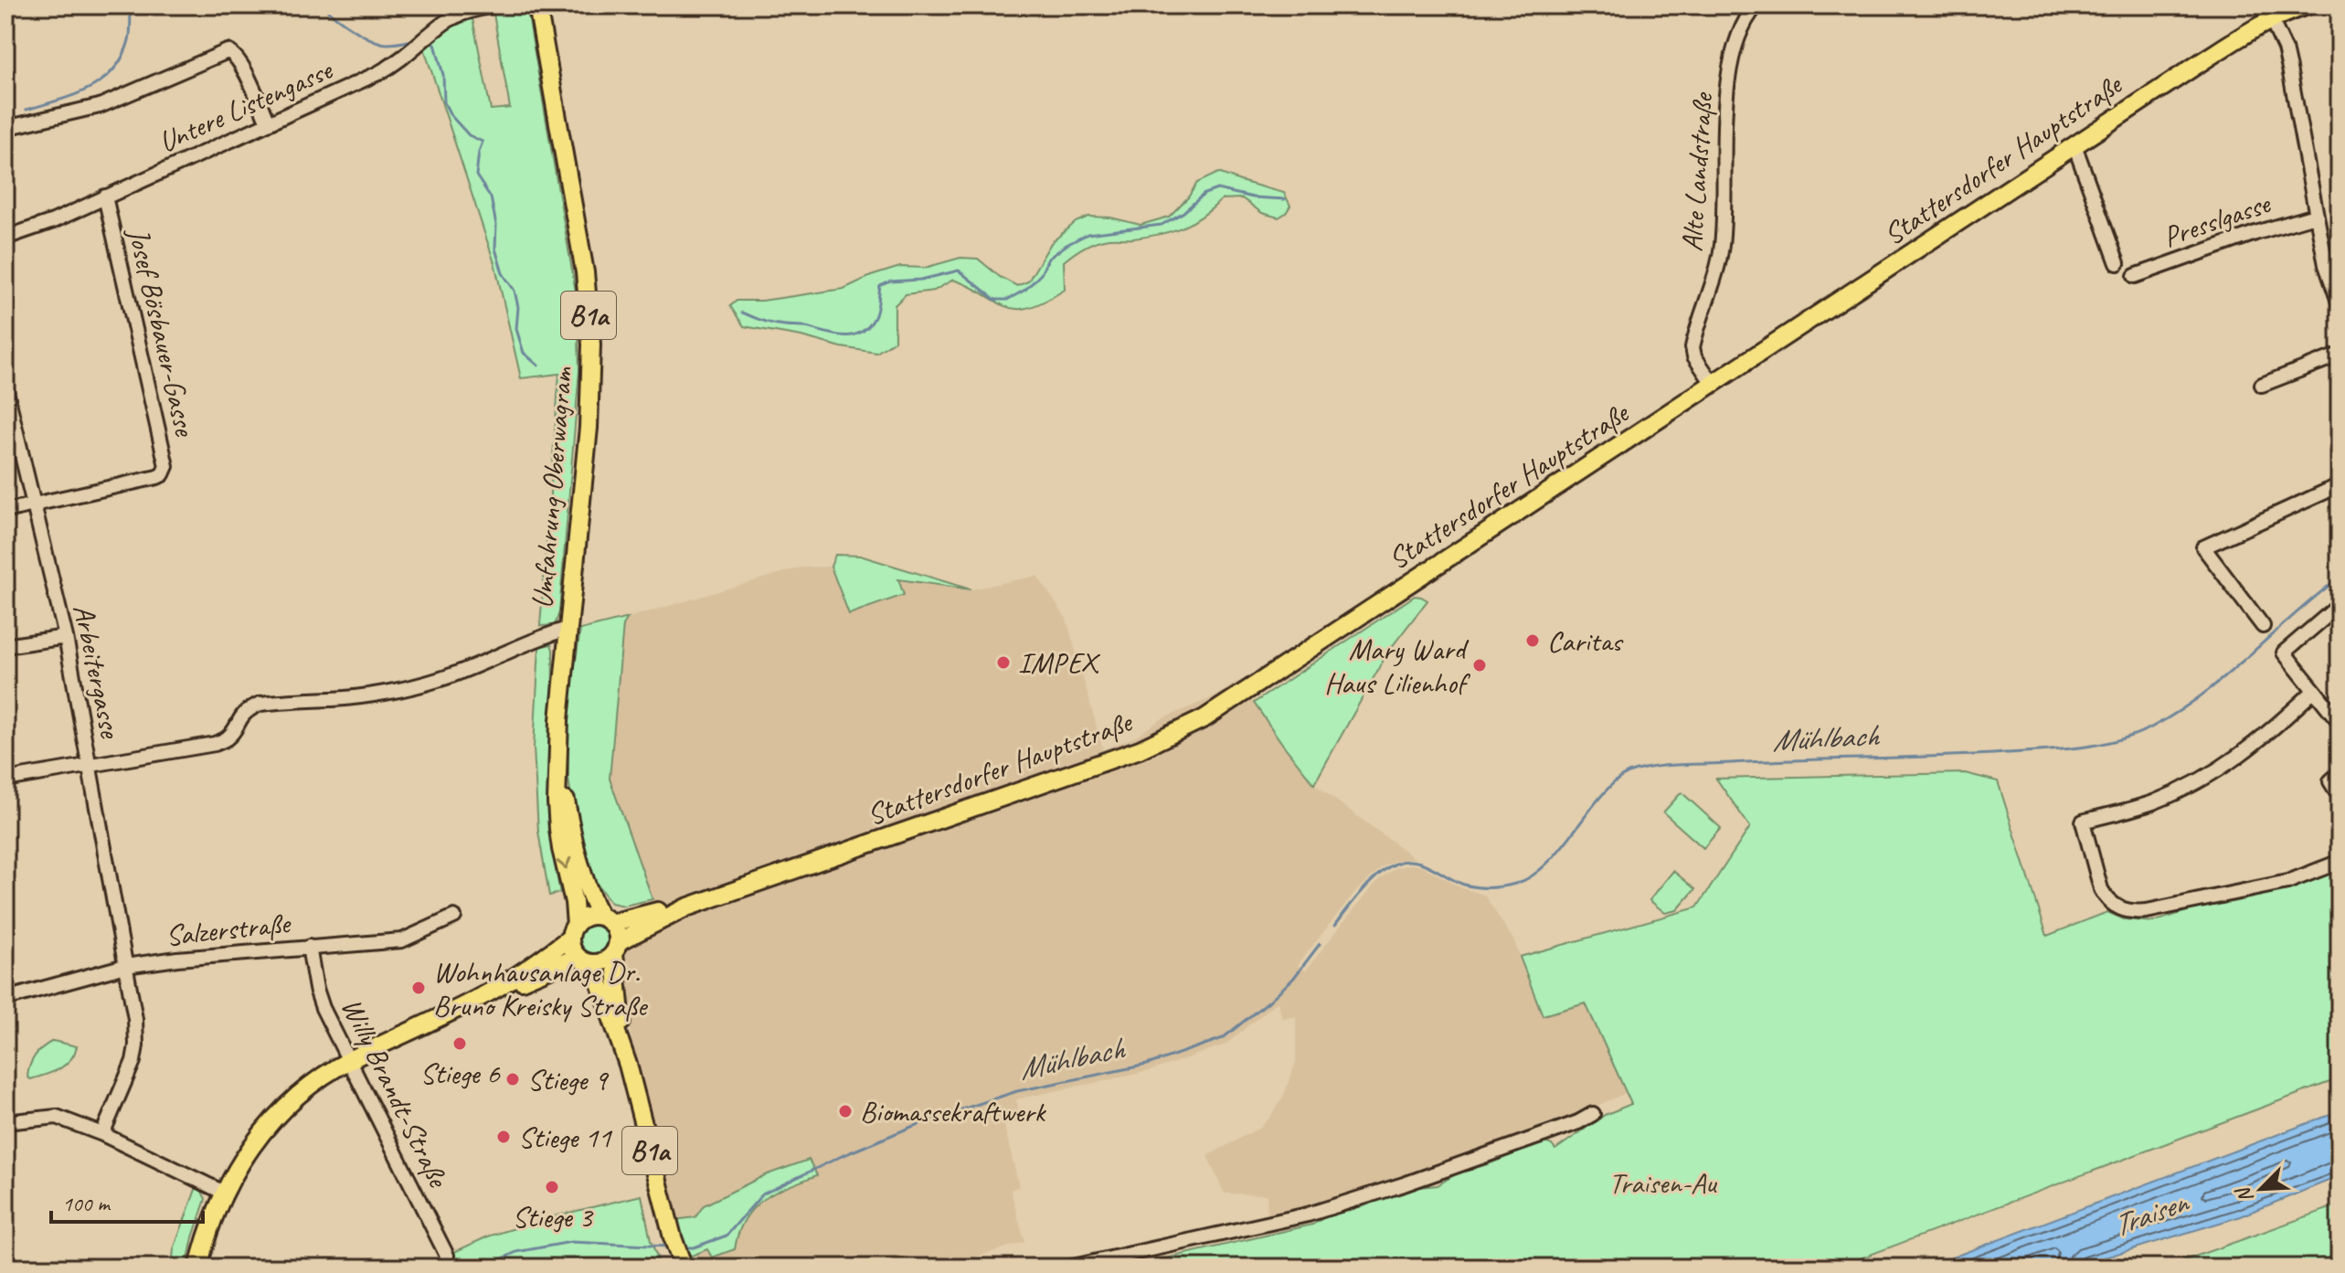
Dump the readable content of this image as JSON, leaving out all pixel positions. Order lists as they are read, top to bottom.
{
  "streets": {
    "main road": ["Stattersdorfer Hauptstraße", "B1a", "Umfahrung Oberwagram"],
    "street": [
      "Untere Listengasse",
      "Alte Landstraße",
      "Presslgasse",
      "Josef Bösbauer-Gasse",
      "Arbeitergasse",
      "Salzerstraße",
      "Willy Brandt-Straße"
    ]
  },
  "crossings": [
    ["Untere Listengasse", "Josef Bösbauer-Gasse"],
    ["Stattersdorfer Hauptstraße", "Alte Landstraße"],
    ["Stattersdorfer Hauptstraße", "B1a"],
    ["B1a", "Umfahrung Oberwagram"],
    ["Josef Bösbauer-Gasse", "Arbeitergasse"],
    ["Arbeitergasse", "Salzerstraße"],
    ["Salzerstraße", "Willy Brandt-Straße"]
  ],
  "water": ["Mühlbach", "Traisen"],
  "parks": ["Traisen-Au"],
  "places": [
    "Caritas",
    "IMPEX",
    "Mary Ward Haus Lilienhof",
    "Wohnhausanlage Dr. Bruno Kreisky Straße",
    "Stiege 6",
    "Stiege 9",
    "Biomassekraftwerk",
    "Stiege 11",
    "Stiege 3"
  ],
  "scale_bar": "100 m",
  "north": "bottom left"
}
